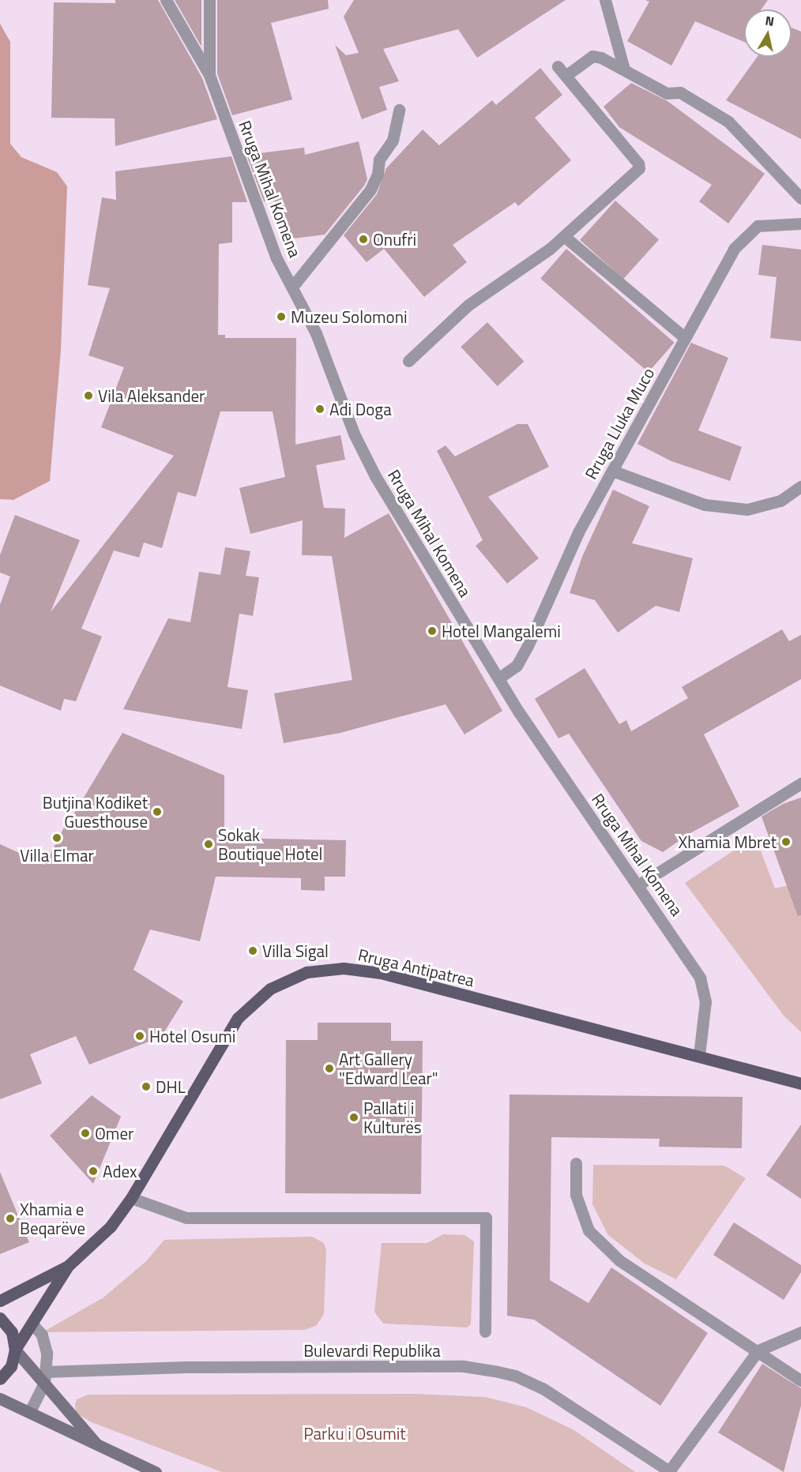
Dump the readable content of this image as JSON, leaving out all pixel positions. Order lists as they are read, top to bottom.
{
  "streets": {
    "main road": ["Rruga Antipatrea"],
    "street": ["Rruga Mihal Komena", "Rruga Lluka Muco", "Bulevardi Republika"]
  },
  "crossings": [
    ["Rruga Mihal Komena", "Rruga Lluka Muco"],
    ["Rruga Mihal Komena", "Rruga Antipatrea"]
  ],
  "parks": ["Parku i Osumit"],
  "places": [
    "Onufri",
    "Muzeu Solomoni",
    "Vila Aleksander",
    "Adi Doga",
    "Hotel Mangalemi",
    "Butjina Kodiket Guesthouse",
    "Villa Elmar",
    "Xhamia Mbret",
    "Sokak Boutique Hotel",
    "Villa Sigal",
    "Hotel Osumi",
    "Art Gallery \"Edward Lear\"",
    "DHL",
    "Pallati i Kulturës",
    "Omer",
    "Adex",
    "Xhamia e Beqarëve"
  ],
  "north": "top"
}
